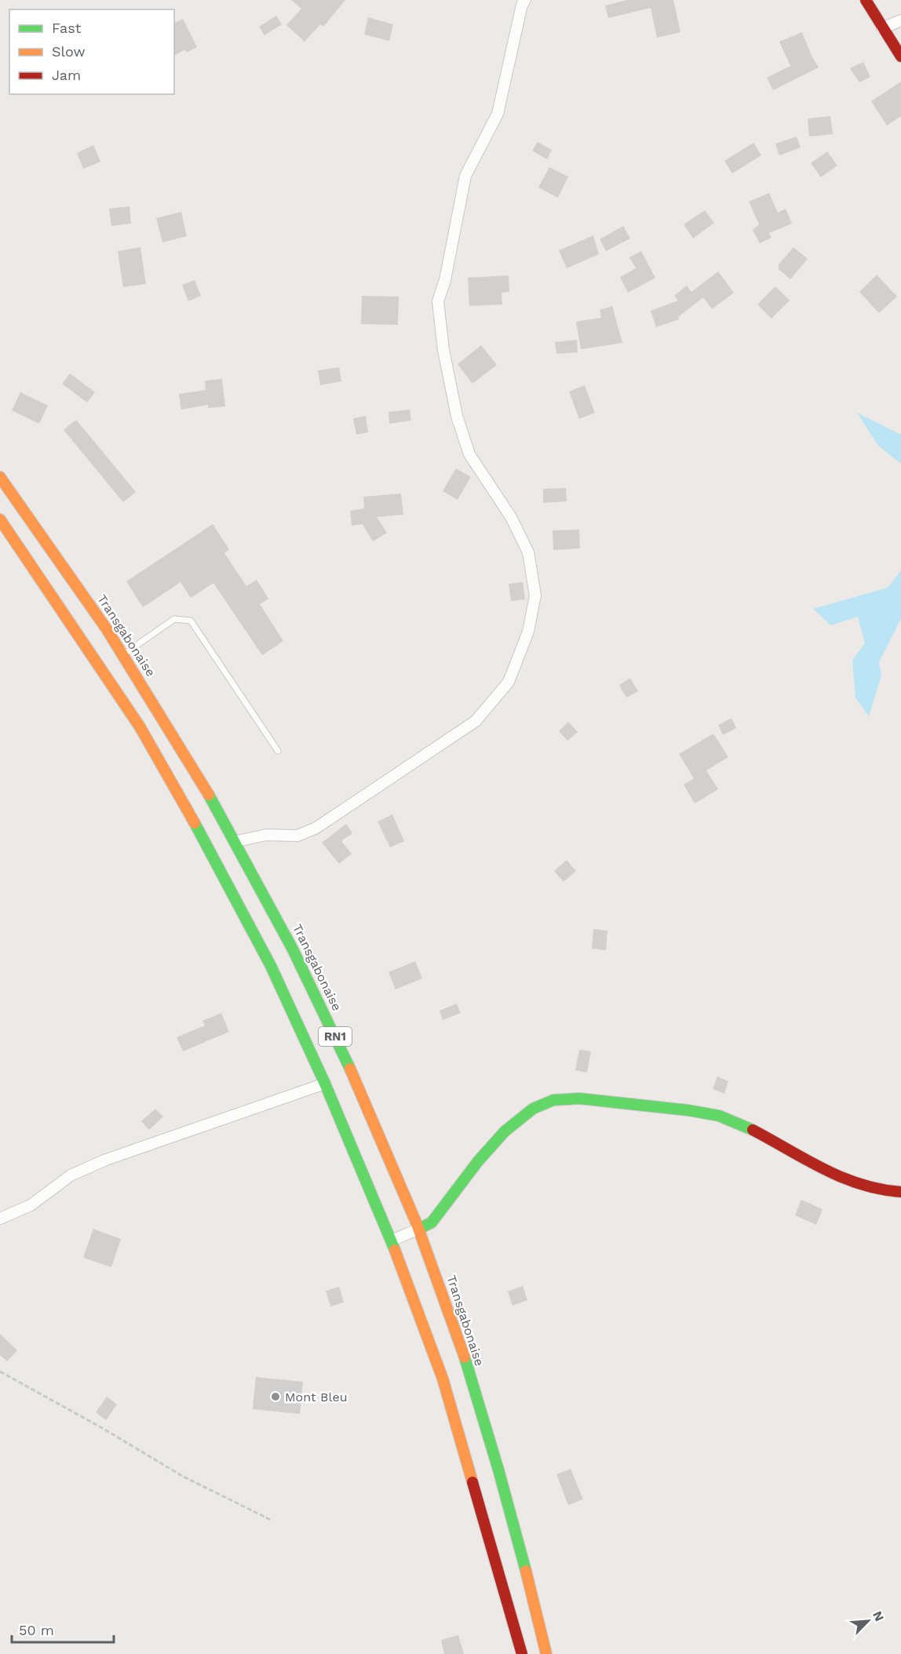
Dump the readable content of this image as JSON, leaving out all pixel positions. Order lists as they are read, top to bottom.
{
  "streets": {
    "main road": ["Transgabonaise", "RN1"]
  },
  "places": ["Mont Bleu"],
  "legend": ["Fast", "Slow", "Jam"],
  "scale_bar": "50 m",
  "north": "top right"
}
